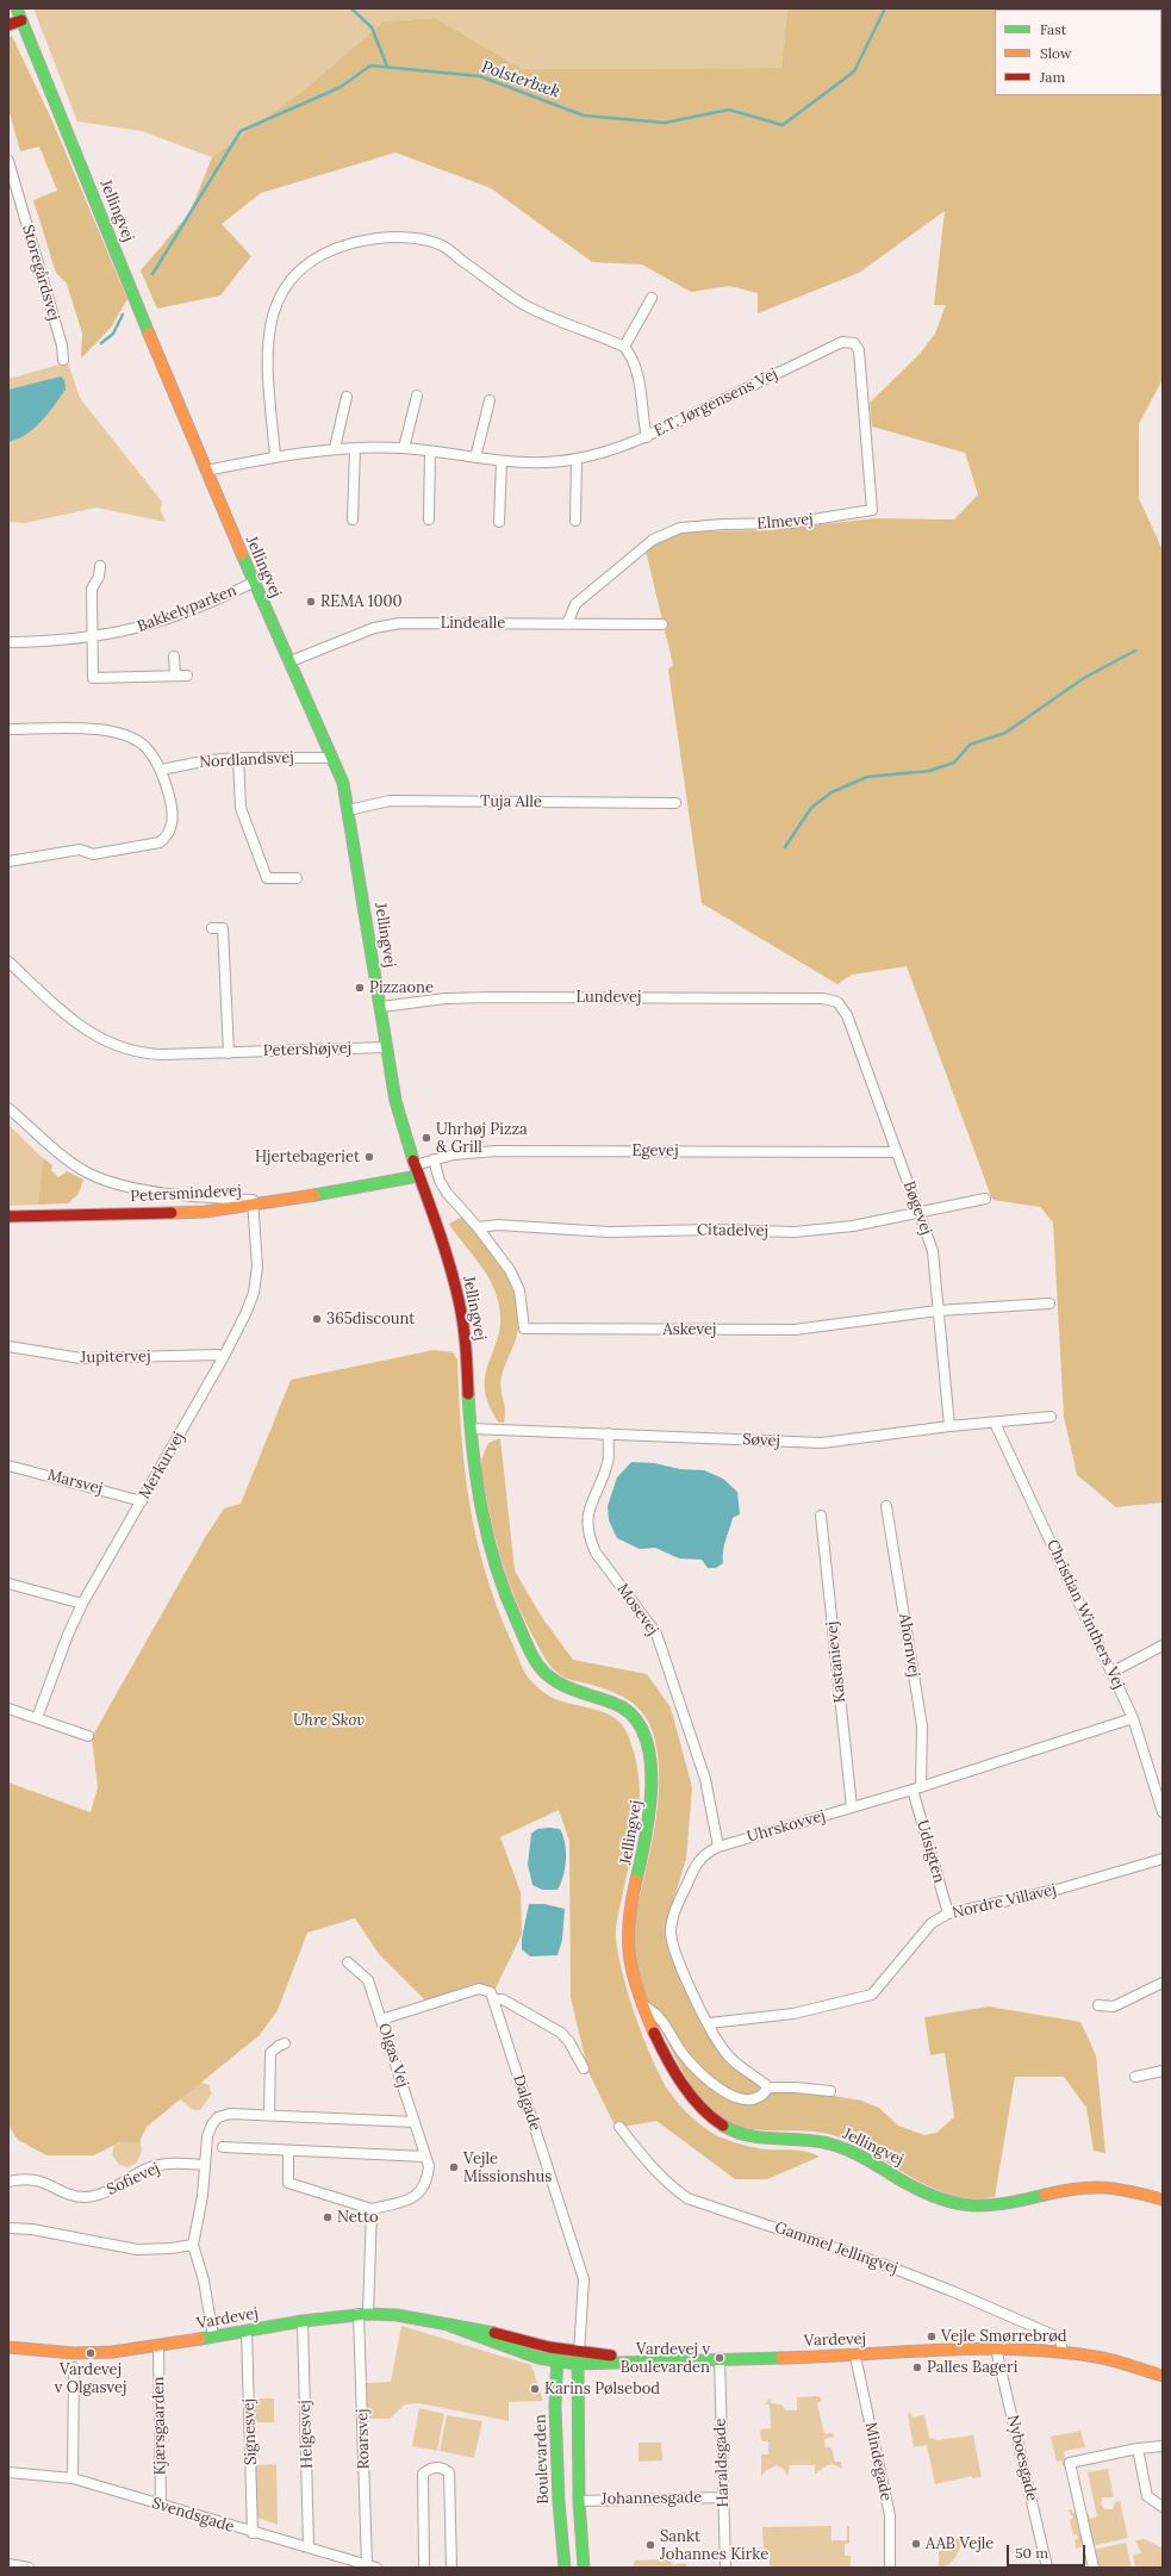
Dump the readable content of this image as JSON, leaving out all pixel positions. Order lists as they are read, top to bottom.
{
  "streets": {
    "main road": [
      "Jellingvej",
      "Petersmindevej",
      "Vardevej",
      "Boulevarden"
    ],
    "street": [
      "Storegårdsvej",
      "E.T. Jørgensens Vej",
      "Elmevej",
      "Bakkelyparken",
      "Lindealle",
      "Nordlandsvej",
      "Tuja Alle",
      "Lundevej",
      "Petershøjvej",
      "Egevej",
      "Bøgevej",
      "Citadelvej",
      "Askevej",
      "Jupitervej",
      "Søvej",
      "Merkurvej",
      "Marsvej",
      "Mosevej",
      "Christian Winthers Vej",
      "Ahornvej",
      "Kastanievej",
      "Uhrskovvej",
      "Udsigten",
      "Nordre Villavej",
      "Olgas Vej",
      "Dalgade",
      "Sofievej",
      "Gammel Jellingvej",
      "Kjærsgaarden",
      "Signesvej",
      "Helgesvej",
      "Roarsvej",
      "Nyboesgade",
      "Mindegade",
      "Haraldsgade",
      "Johannesgade",
      "Svendsgade"
    ]
  },
  "crossings": [
    ["Jellingvej", "E.T. Jørgensens Vej"],
    ["Jellingvej", "Bakkelyparken"],
    ["Jellingvej", "Lindealle"],
    ["Jellingvej", "Nordlandsvej"],
    ["Jellingvej", "Tuja Alle"],
    ["Jellingvej", "Lundevej"],
    ["Jellingvej", "Petershøjvej"],
    ["Jellingvej", "Egevej"],
    ["Jellingvej", "Petersmindevej"],
    ["Jellingvej", "Søvej"],
    ["E.T. Jørgensens Vej", "Elmevej"],
    ["Elmevej", "Lindealle"],
    ["Lundevej", "Bøgevej"],
    ["Egevej", "Bøgevej"],
    ["Egevej", "Askevej"],
    ["Petersmindevej", "Merkurvej"],
    ["Bøgevej", "Citadelvej"],
    ["Bøgevej", "Askevej"],
    ["Bøgevej", "Søvej"],
    ["Citadelvej", "Askevej"],
    ["Jupitervej", "Merkurvej"],
    ["Søvej", "Mosevej"],
    ["Søvej", "Christian Winthers Vej"],
    ["Merkurvej", "Marsvej"],
    ["Mosevej", "Uhrskovvej"],
    ["Christian Winthers Vej", "Uhrskovvej"],
    ["Ahornvej", "Uhrskovvej"],
    ["Ahornvej", "Udsigten"],
    ["Kastanievej", "Uhrskovvej"],
    ["Uhrskovvej", "Udsigten"],
    ["Uhrskovvej", "Nordre Villavej"],
    ["Udsigten", "Nordre Villavej"],
    ["Dalgade", "Vardevej"],
    ["Gammel Jellingvej", "Vardevej"],
    ["Vardevej", "Kjærsgaarden"],
    ["Vardevej", "Signesvej"],
    ["Vardevej", "Helgesvej"],
    ["Vardevej", "Roarsvej"],
    ["Vardevej", "Nyboesgade"],
    ["Vardevej", "Boulevarden"],
    ["Vardevej", "Mindegade"],
    ["Vardevej", "Haraldsgade"],
    ["Kjærsgaarden", "Svendsgade"],
    ["Signesvej", "Svendsgade"],
    ["Helgesvej", "Svendsgade"],
    ["Roarsvej", "Svendsgade"],
    ["Haraldsgade", "Johannesgade"]
  ],
  "water": ["Polsterbæk"],
  "parks": ["Uhre Skov"],
  "places": [
    "REMA 1000",
    "Pizzaone",
    "Uhrhøj Pizza & Grill",
    "Hjertebageriet",
    "365discount",
    "Vejle Missionshus",
    "Netto",
    "Vejle Smørrebrød",
    "Vardevej v Olgasvej",
    "Vardevej v Boulevarden",
    "Palles Bageri",
    "Karins Pølsebod",
    "AAB Vejle",
    "Sankt Johannes Kirke"
  ],
  "legend": ["Fast", "Slow", "Jam"],
  "scale_bar": "50 m"
}
